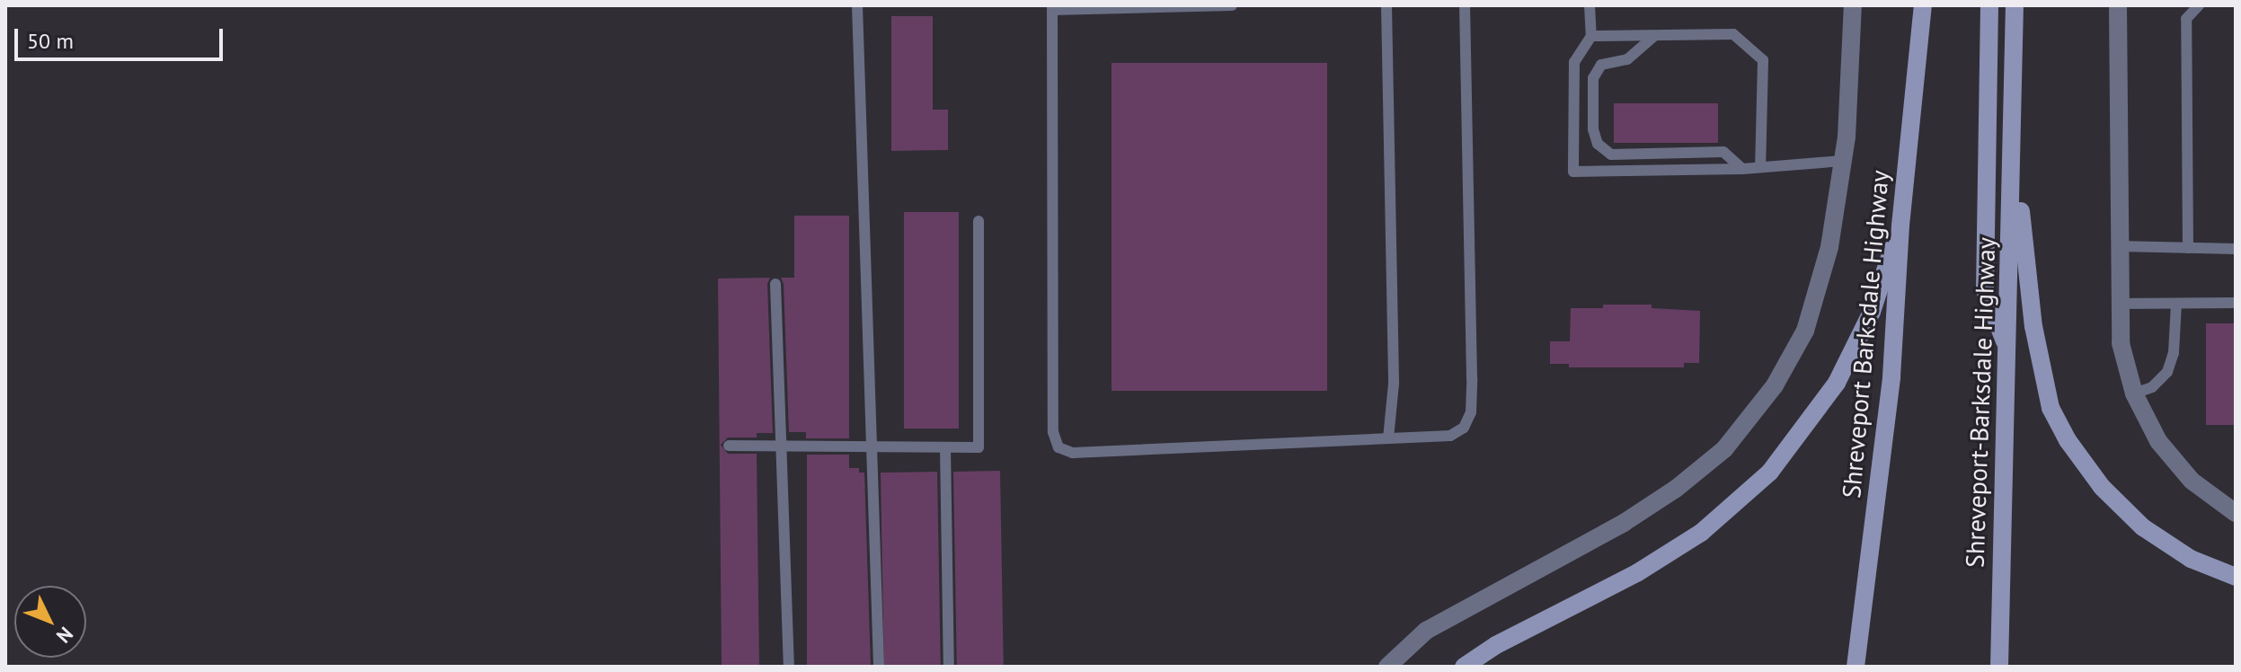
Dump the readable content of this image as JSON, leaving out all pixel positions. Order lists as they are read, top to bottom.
{
  "streets": {
    "main road": ["Shreveport Barksdale Highway", "Shreveport-Barksdale Highway"]
  },
  "scale_bar": "50 m",
  "north": "bottom right"
}
